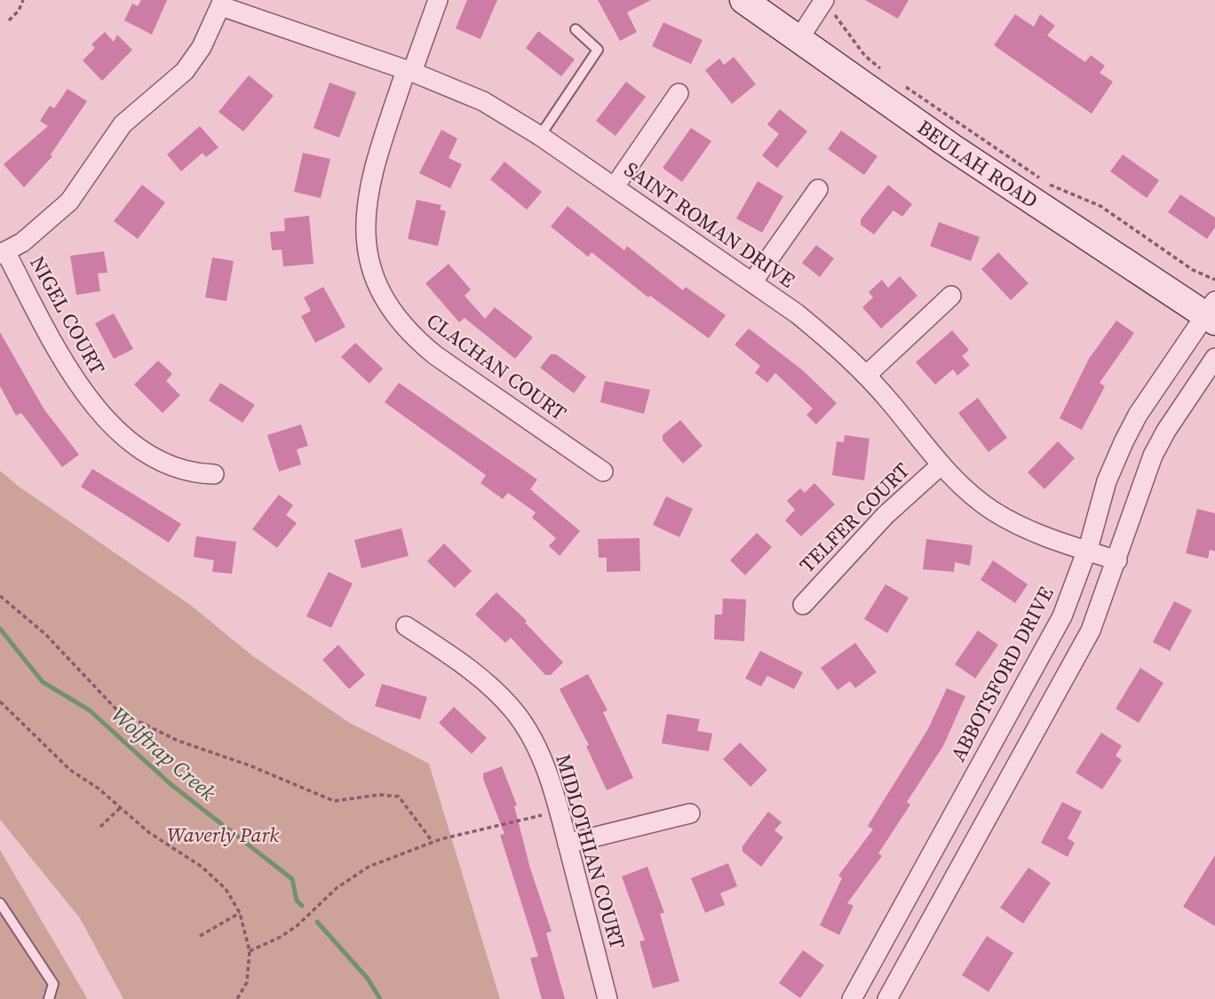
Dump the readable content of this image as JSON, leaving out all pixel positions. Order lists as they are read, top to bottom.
{
  "streets": {
    "main road": ["BEULAH ROAD"],
    "street": [
      "SAINT ROMAN DRIVE",
      "NIGEL COURT",
      "CLACHAN COURT",
      "TELFER COURT",
      "ABBOTSFORD DRIVE",
      "MIDLOTHIAN COURT"
    ]
  },
  "crossings": [
    ["BEULAH ROAD", "ABBOTSFORD DRIVE"],
    ["SAINT ROMAN DRIVE", "CLACHAN COURT"],
    ["SAINT ROMAN DRIVE", "TELFER COURT"],
    ["SAINT ROMAN DRIVE", "ABBOTSFORD DRIVE"]
  ],
  "water": ["Wolftrap Creek"],
  "parks": ["Waverly Park"]
}
